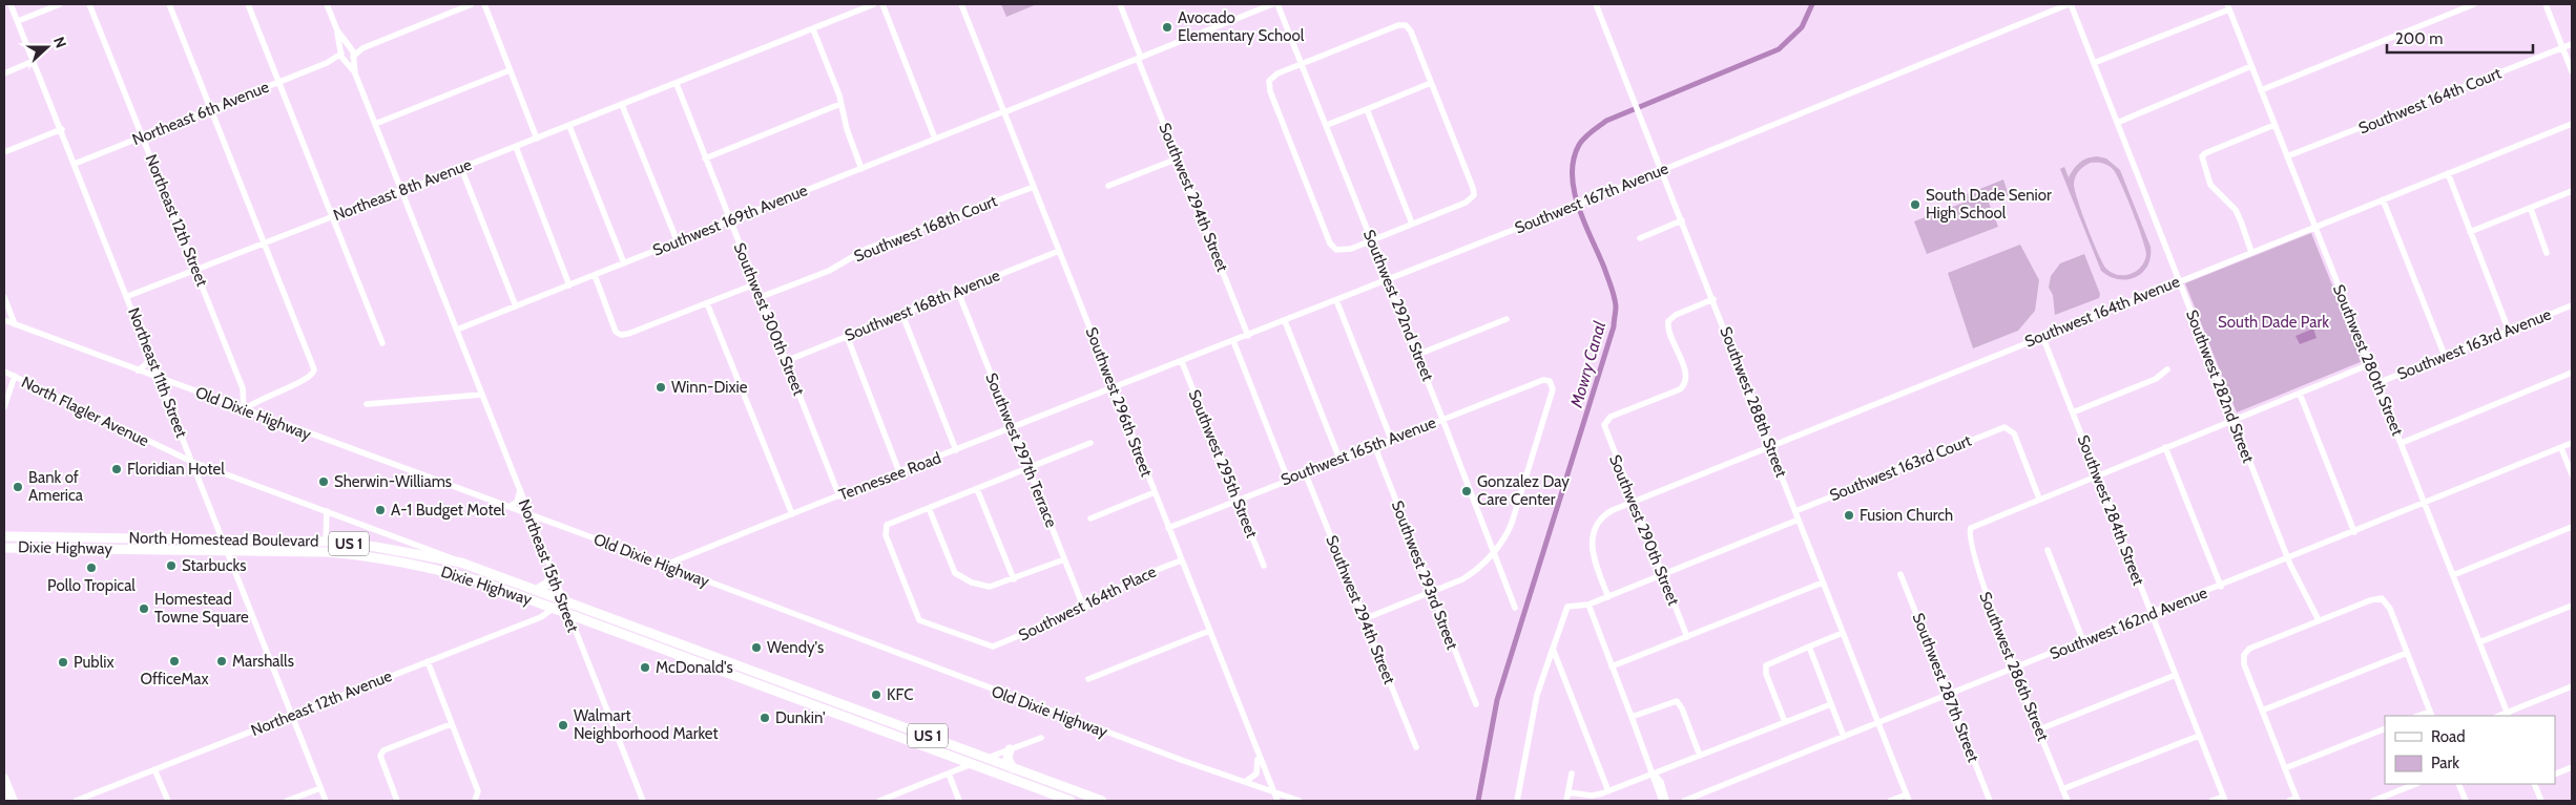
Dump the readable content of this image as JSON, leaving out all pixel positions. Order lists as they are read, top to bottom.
{
  "streets": {
    "highway": ["North Homestead Boulevard", "US 1", "Dixie Highway"],
    "street": [
      "Southwest 164th Court",
      "Northeast 6th Avenue",
      "Northeast 8th Avenue",
      "Southwest 294th Street",
      "Southwest 167th Avenue",
      "Northeast 12th Street",
      "Southwest 169th Avenue",
      "Southwest 168th Court",
      "Southwest 168th Avenue",
      "Southwest 292nd Street",
      "Southwest 164th Avenue",
      "Southwest 300th Street",
      "Southwest 163rd Avenue",
      "Southwest 280th Street",
      "Northeast 11th Street",
      "Southwest 282nd Street",
      "Southwest 296th Street",
      "Southwest 288th Street",
      "North Flagler Avenue",
      "Old Dixie Highway",
      "Southwest 297th Terrace",
      "Southwest 165th Avenue",
      "Southwest 295th Street",
      "Southwest 163rd Court",
      "Tennessee Road",
      "Southwest 284th Street",
      "Southwest 290th Street",
      "Northeast 15th Street",
      "Southwest 293rd Street",
      "Southwest 164th Place",
      "Southwest 162nd Avenue",
      "Southwest 286th Street",
      "Southwest 287th Street",
      "Northeast 12th Avenue"
    ]
  },
  "crossings": [
    ["Southwest 164th Court", "Southwest 280th Street"],
    ["Northeast 6th Avenue", "Northeast 12th Street"],
    ["Northeast 6th Avenue", "Northeast 11th Street"],
    ["Northeast 8th Avenue", "Northeast 12th Street"],
    ["Northeast 8th Avenue", "Southwest 300th Street"],
    ["Northeast 8th Avenue", "Northeast 11th Street"],
    ["Northeast 8th Avenue", "Northeast 15th Street"],
    ["Southwest 294th Street", "Southwest 167th Avenue"],
    ["Southwest 294th Street", "Southwest 169th Avenue"],
    ["Southwest 294th Street", "Southwest 165th Avenue"],
    ["Southwest 167th Avenue", "Southwest 292nd Street"],
    ["Southwest 167th Avenue", "Southwest 282nd Street"],
    ["Southwest 167th Avenue", "Southwest 296th Street"],
    ["Southwest 167th Avenue", "Southwest 288th Street"],
    ["Southwest 167th Avenue", "Southwest 295th Street"],
    ["Southwest 167th Avenue", "Tennessee Road"],
    ["Northeast 12th Street", "Old Dixie Highway"],
    ["Southwest 169th Avenue", "Southwest 300th Street"],
    ["Southwest 169th Avenue", "Southwest 296th Street"],
    ["Southwest 169th Avenue", "Northeast 15th Street"],
    ["Southwest 168th Court", "Southwest 300th Street"],
    ["Southwest 168th Court", "Southwest 296th Street"],
    ["Southwest 168th Avenue", "Southwest 300th Street"],
    ["Southwest 168th Avenue", "Southwest 296th Street"],
    ["Southwest 168th Avenue", "Southwest 297th Terrace"],
    ["Southwest 292nd Street", "Southwest 165th Avenue"],
    ["Southwest 164th Avenue", "Southwest 280th Street"],
    ["Southwest 164th Avenue", "Southwest 282nd Street"],
    ["Southwest 164th Avenue", "Southwest 288th Street"],
    ["Southwest 164th Avenue", "Southwest 284th Street"],
    ["Southwest 164th Avenue", "Southwest 290th Street"],
    ["Southwest 300th Street", "Tennessee Road"],
    ["Southwest 163rd Avenue", "Southwest 280th Street"],
    ["Southwest 280th Street", "Southwest 162nd Avenue"],
    ["Northeast 11th Street", "North Flagler Avenue"],
    ["Northeast 11th Street", "Old Dixie Highway"],
    ["Northeast 11th Street", "North Homestead Boulevard"],
    ["Northeast 11th Street", "Dixie Highway"],
    ["Northeast 11th Street", "Northeast 12th Avenue"],
    ["Southwest 282nd Street", "Southwest 162nd Avenue"],
    ["Southwest 296th Street", "Old Dixie Highway"],
    ["Southwest 296th Street", "Southwest 165th Avenue"],
    ["Southwest 296th Street", "Tennessee Road"],
    ["Southwest 296th Street", "Southwest 164th Place"],
    ["Southwest 288th Street", "Southwest 163rd Court"],
    ["Southwest 288th Street", "Southwest 290th Street"],
    ["Southwest 288th Street", "Southwest 162nd Avenue"],
    ["North Flagler Avenue", "North Homestead Boulevard"],
    ["Old Dixie Highway", "Tennessee Road"],
    ["Old Dixie Highway", "Northeast 15th Street"],
    ["Southwest 297th Terrace", "Tennessee Road"],
    ["Southwest 297th Terrace", "Southwest 164th Place"],
    ["Southwest 165th Avenue", "Southwest 295th Street"],
    ["Southwest 165th Avenue", "Southwest 293rd Street"],
    ["Southwest 163rd Court", "Southwest 286th Street"],
    ["Southwest 284th Street", "Southwest 162nd Avenue"],
    ["North Homestead Boulevard", "Dixie Highway"],
    ["US 1", "Dixie Highway"],
    ["Dixie Highway", "Northeast 15th Street"],
    ["Dixie Highway", "Northeast 12th Avenue"],
    ["Northeast 15th Street", "Northeast 12th Avenue"],
    ["Southwest 162nd Avenue", "Southwest 286th Street"],
    ["Southwest 162nd Avenue", "Southwest 287th Street"]
  ],
  "water": ["Mowry Canal"],
  "parks": ["South Dade Park"],
  "places": [
    "Avocado Elementary School",
    "South Dade Senior High School",
    "Winn-Dixie",
    "Floridian Hotel",
    "Sherwin-Williams",
    "Bank of America",
    "Gonzalez Day Care Center",
    "A-1 Budget Motel",
    "Fusion Church",
    "Starbucks",
    "Pollo Tropical",
    "Homestead Towne Square",
    "Wendy's",
    "OfficeMax",
    "Marshalls",
    "Publix",
    "McDonald's",
    "KFC",
    "Dunkin'",
    "Walmart Neighborhood Market"
  ],
  "legend": ["Road", "Park"],
  "scale_bar": "200 m",
  "north": "right"
}
